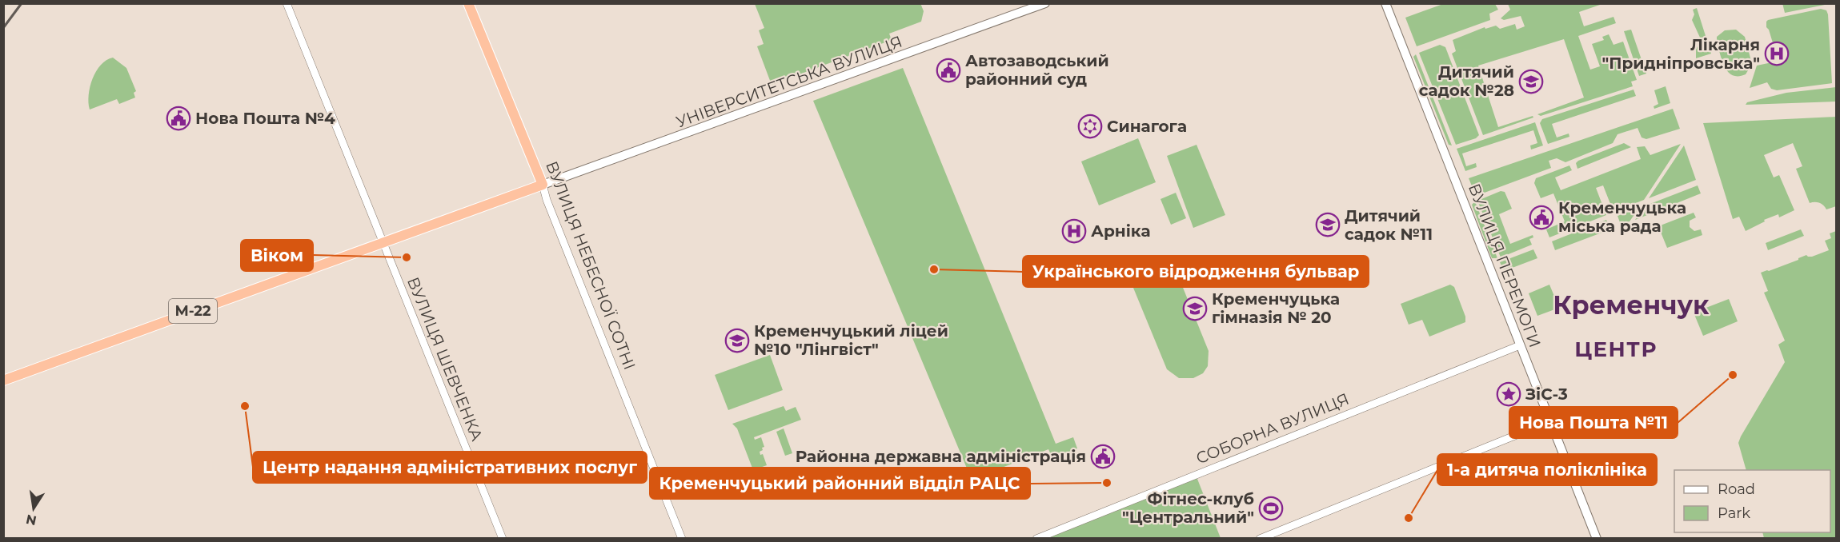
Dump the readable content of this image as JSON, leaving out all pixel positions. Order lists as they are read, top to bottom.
{
  "streets": {
    "highway": ["ВУЛИЦЯ НЕБЕСНОЇ СОТНІ", "М-22"],
    "main road": ["УНІВЕРСИТЕТСЬКА ВУЛИЦЯ", "ВУЛИЦЯ ПЕРЕМОГИ"],
    "street": ["ВУЛИЦЯ ШЕВЧЕНКА", "СОБОРНА ВУЛИЦЯ"]
  },
  "crossings": [
    ["УНІВЕРСИТЕТСЬКА ВУЛИЦЯ", "ВУЛИЦЯ НЕБЕСНОЇ СОТНІ"],
    ["УНІВЕРСИТЕТСЬКА ВУЛИЦЯ", "М-22"],
    ["ВУЛИЦЯ НЕБЕСНОЇ СОТНІ", "М-22"],
    ["ВУЛИЦЯ ПЕРЕМОГИ", "СОБОРНА ВУЛИЦЯ"],
    ["М-22", "ВУЛИЦЯ ШЕВЧЕНКА"]
  ],
  "districts": ["Кременчук", "ЦЕНТР"],
  "places": {
    "hospital": ["Лікарня \"Придніпровська\"", "Арніка"],
    "public building": [
      "Автозаводський районний суд",
      "Нова Пошта №4",
      "Кременчуцька міська рада",
      "Районна державна адміністрація"
    ],
    "school or university": [
      "Дитячий садок №28",
      "Дитячий садок №11",
      "Кременчуцька гімназія № 20",
      "Кременчуцький ліцей №10 \"Лінгвіст\""
    ],
    "synagogue": ["Синагога"],
    "other": [
      "Віком",
      "Українського відродження бульвар",
      "Нова Пошта №11",
      "Центр надання адміністративних послуг",
      "Кременчуцький районний відділ РАЦС",
      "1-а дитяча поліклініка"
    ],
    "place": ["ЗіС-3"],
    "sports": ["Фітнес-клуб \"Центральний\""]
  },
  "legend": ["Road", "Park"],
  "north": "bottom"
}
